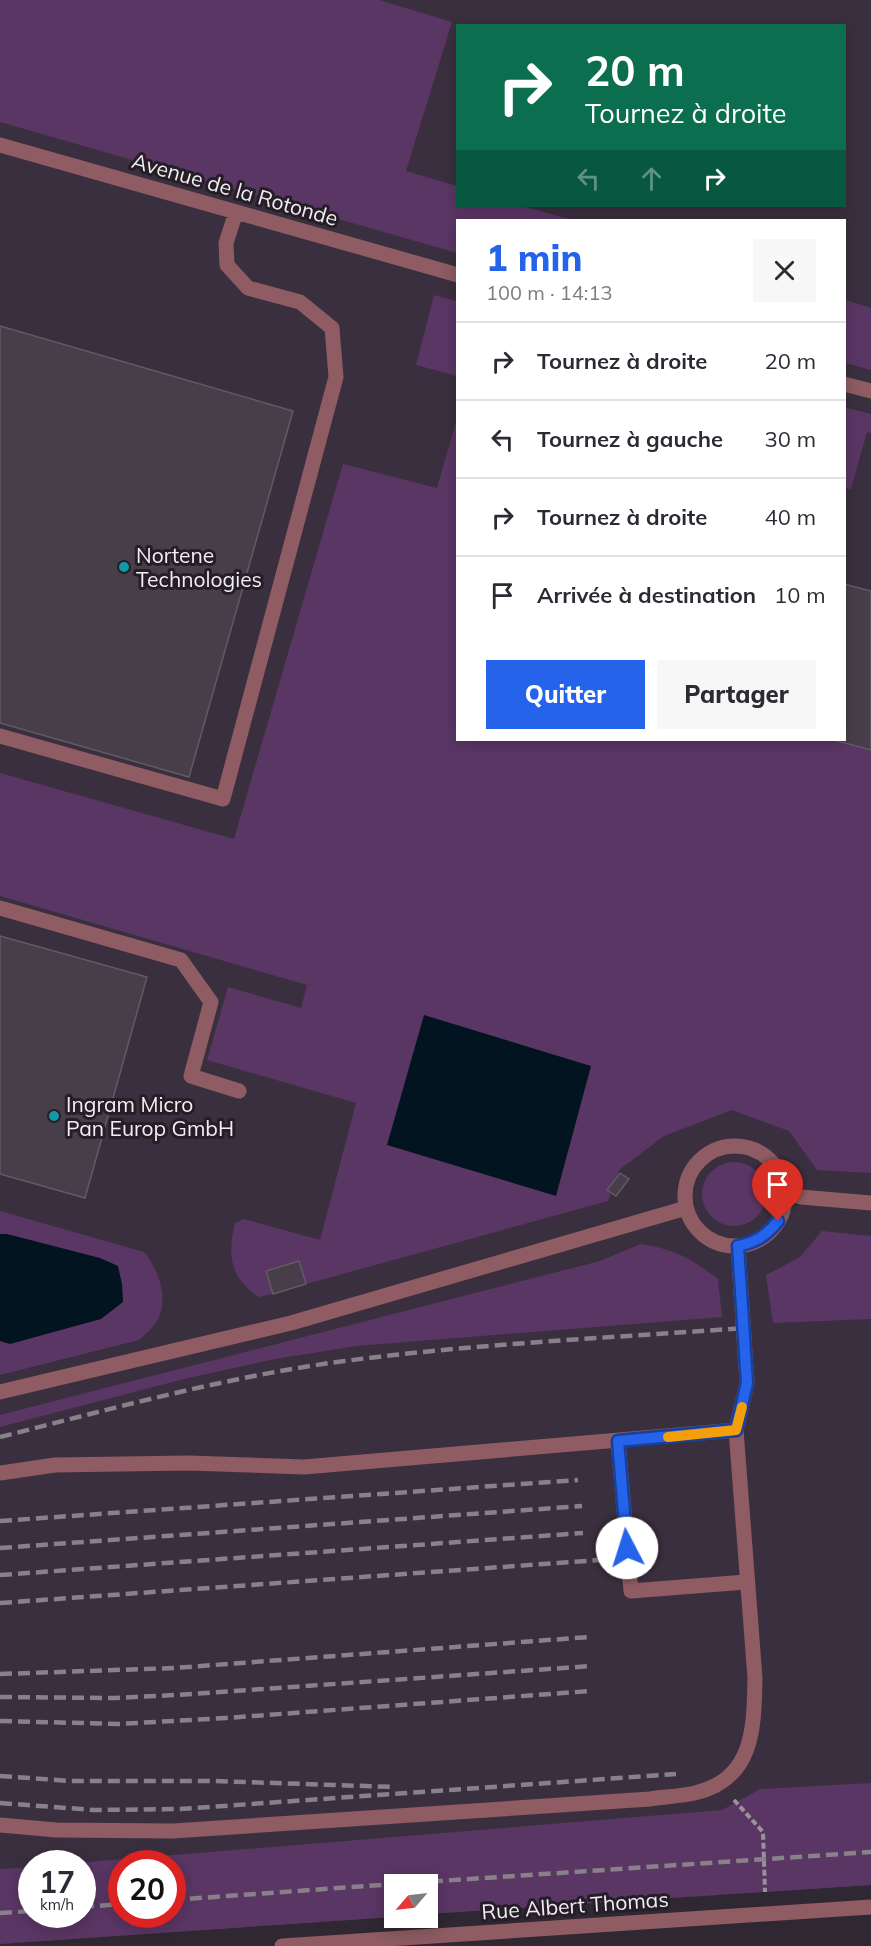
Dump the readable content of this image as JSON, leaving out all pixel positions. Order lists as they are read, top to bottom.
{
  "streets": {
    "street": ["Avenue de la Rotonde", "Rue Albert Thomas"]
  },
  "places": ["Nortene Technologies", "Ingram Micro Pan Europ GmbH"],
  "north": "bottom left",
  "page": {
    "turn": ["20 m", "Tournez à droite"],
    "heading": ["1 min", "100 m · 14:13"],
    "list": [
      {
        "name": "Tournez à droite",
        "value": "20 m"
      },
      {
        "name": "Tournez à gauche",
        "value": "30 m"
      },
      {
        "name": "Tournez à droite",
        "value": "40 m"
      },
      {
        "name": "Arrivée à destination",
        "value": "10 m"
      }
    ],
    "buttons": ["Quitter", "Partager"],
    "speed": "17 km/h",
    "limit": "20"
  }
}
